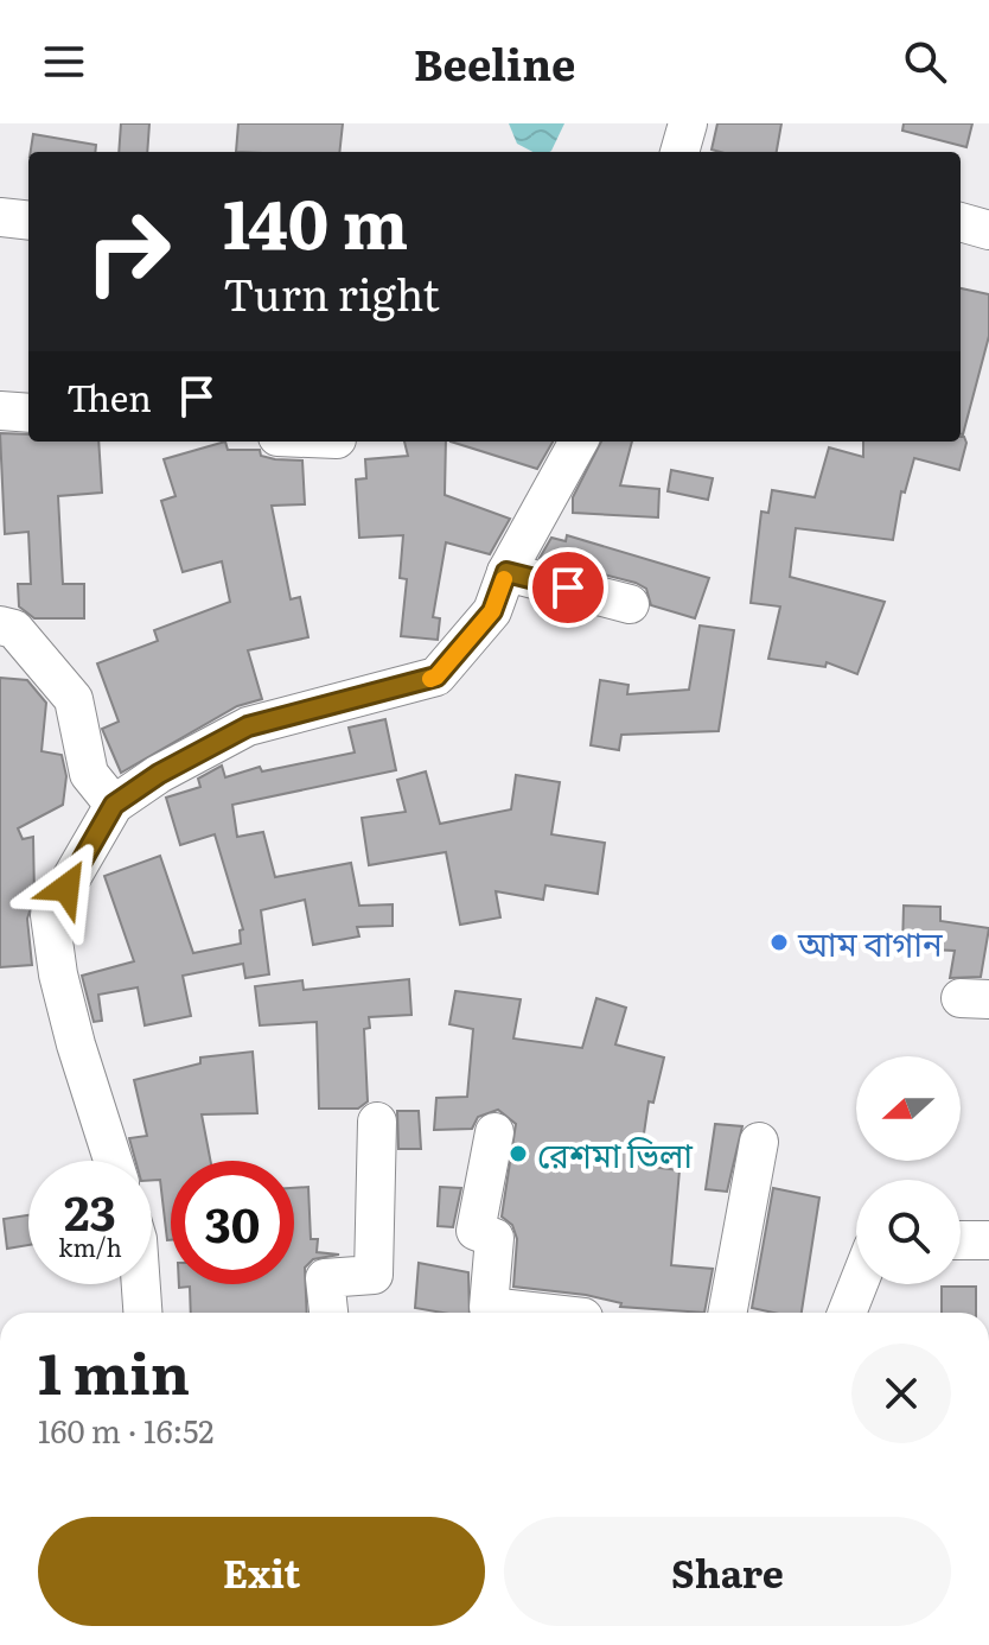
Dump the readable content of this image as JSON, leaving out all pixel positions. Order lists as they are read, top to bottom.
{
  "places": ["আম বাগান", "রেশমা ভিলা"],
  "north": "left",
  "page": {
    "header": "Beeline",
    "turn": ["140 m", "Turn right"],
    "then": "Then",
    "speed": "23 km/h",
    "limit": "30",
    "heading": ["1 min", "160 m · 16:52"],
    "buttons": ["Exit", "Share"]
  }
}
